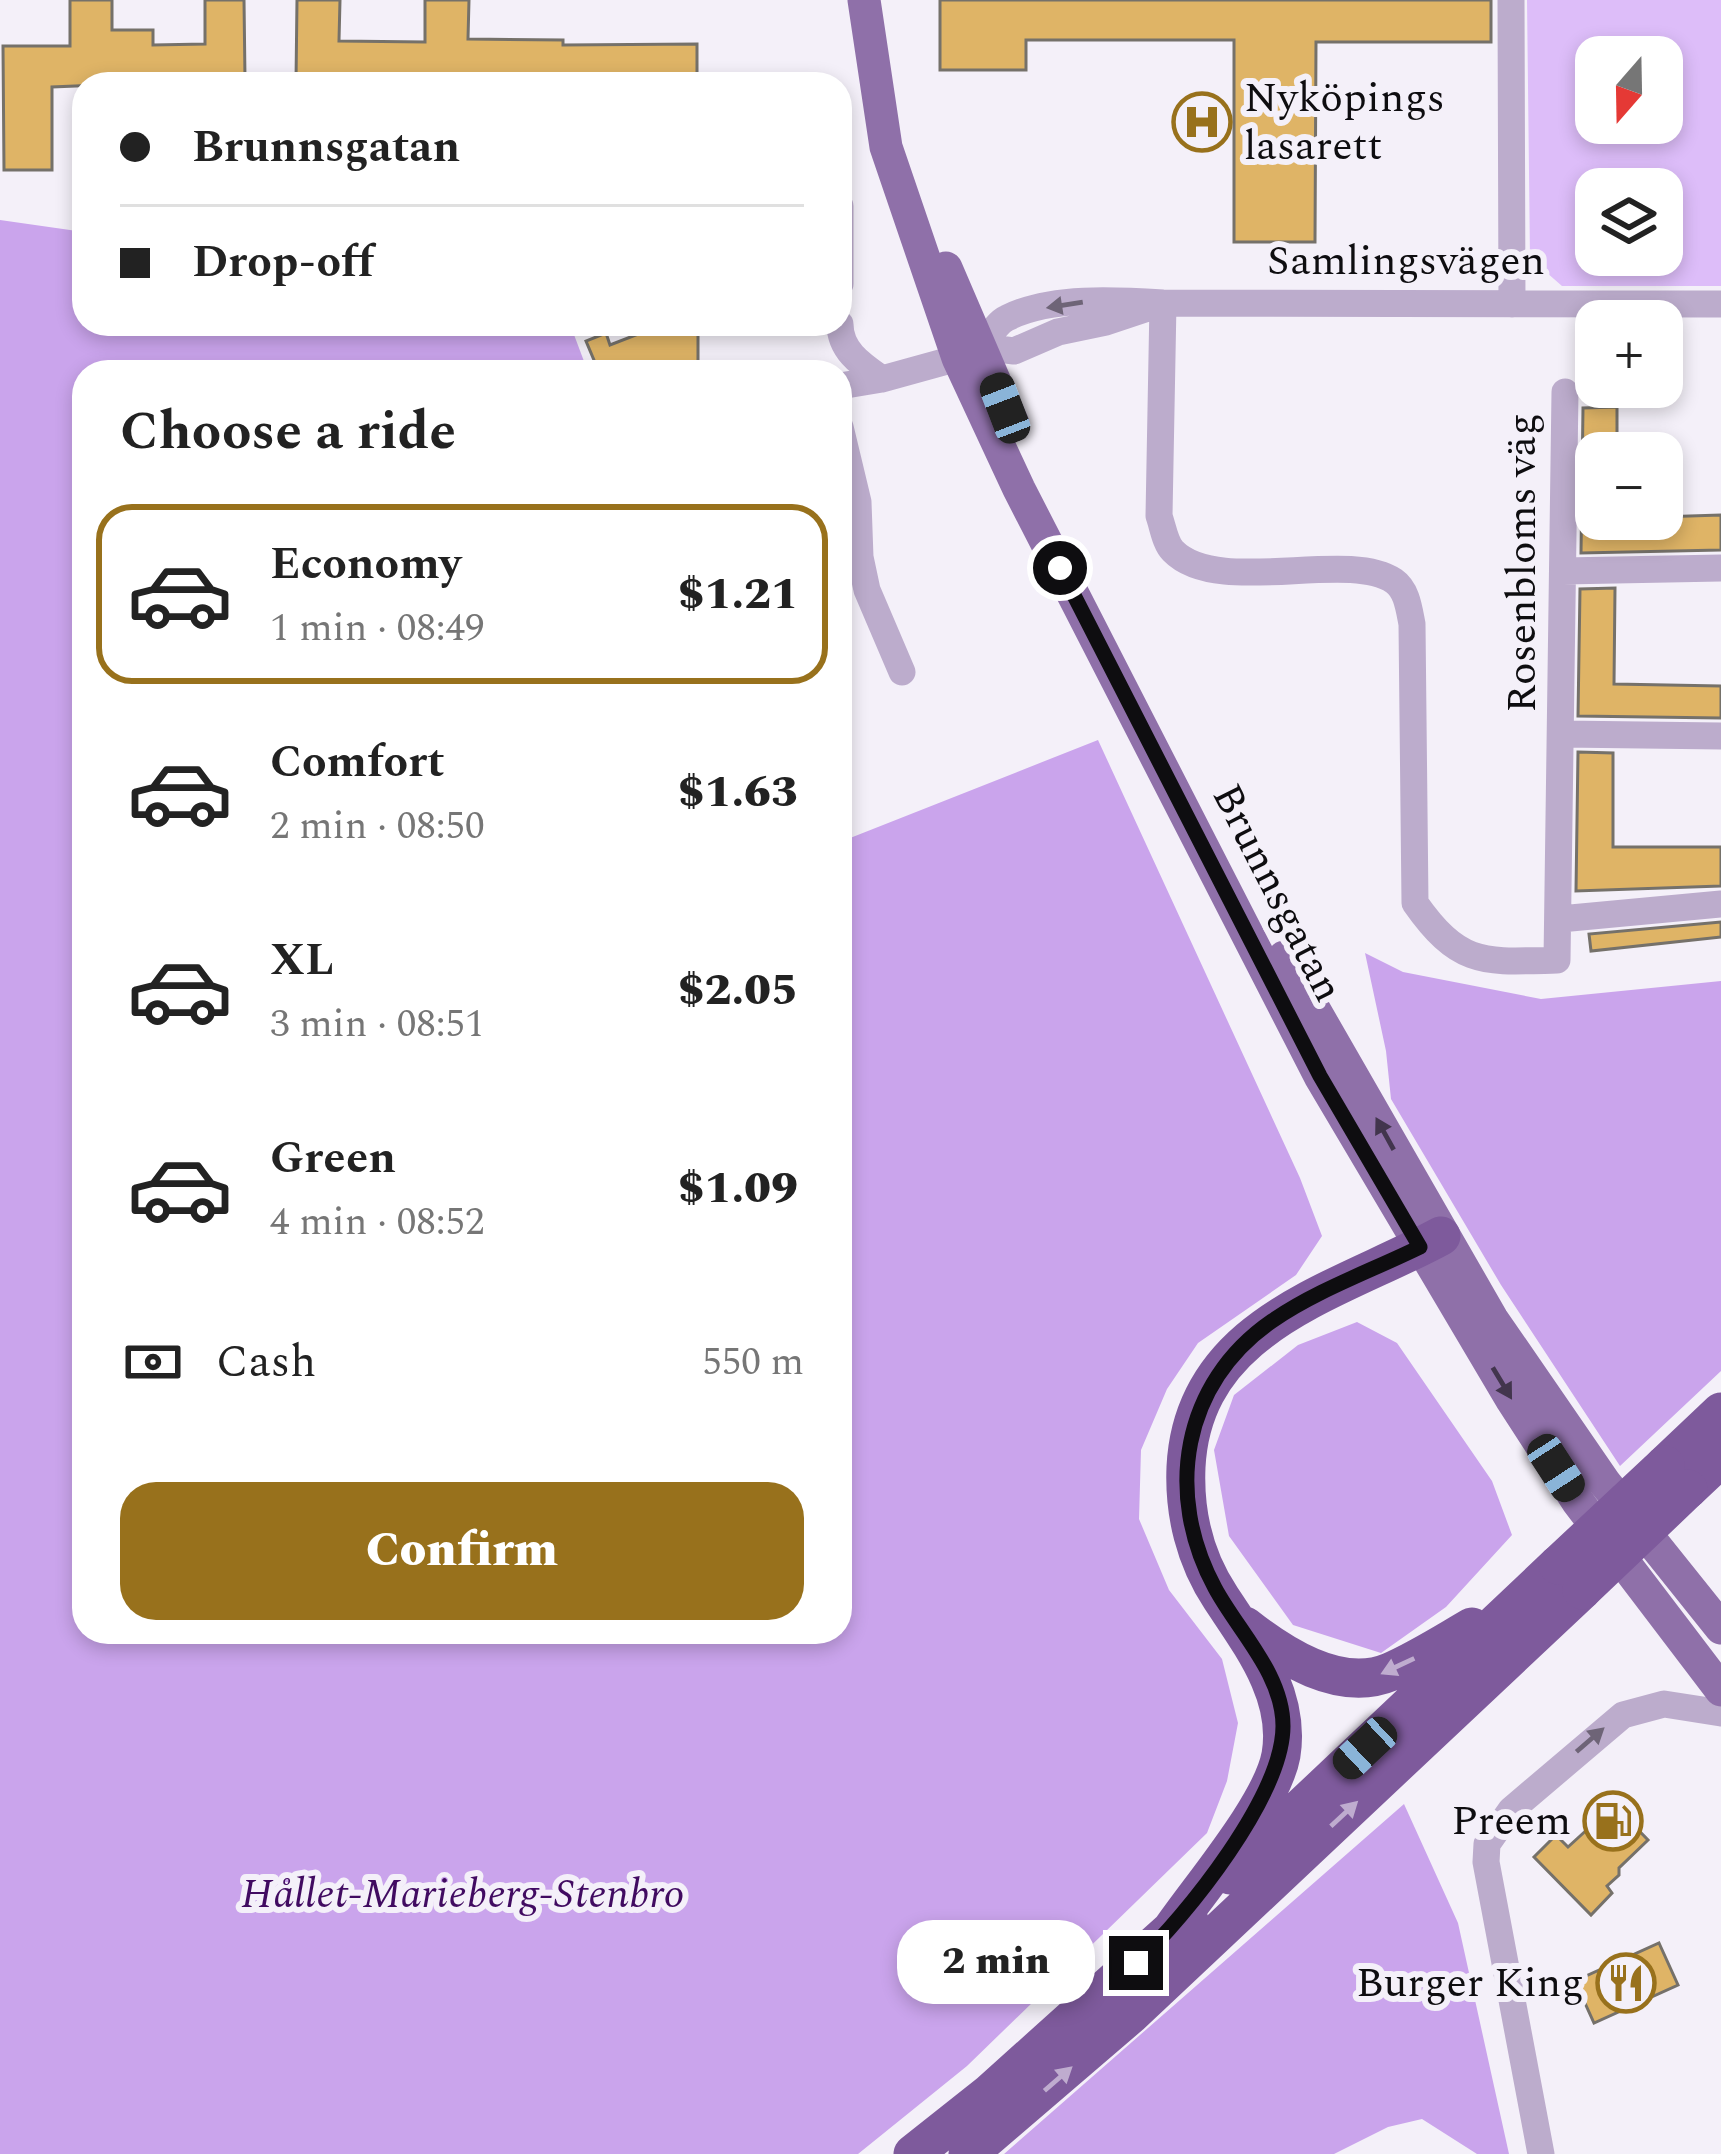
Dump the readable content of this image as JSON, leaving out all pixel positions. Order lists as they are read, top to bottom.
{
  "streets": {
    "main road": ["Brunnsgatan"],
    "street": ["Samlingsvägen", "Rosenbloms väg"]
  },
  "crossings": [
    ["Samlingsvägen", "Rosenbloms väg"],
    ["Samlingsvägen", "Brunnsgatan"]
  ],
  "parks": ["Hållet-Marieberg-Stenbro"],
  "places": {
    "hospital": ["Nyköpings lasarett"],
    "fuel station": ["Preem"],
    "restaurant": ["Burger King"]
  },
  "north": "bottom",
  "page": {
    "map_buttons": ["+", "−"],
    "banner": ["Brunnsgatan", "Drop-off"],
    "heading": "Choose a ride",
    "list": [
      {
        "name": "Economy",
        "note": "1 min · 08:49",
        "value": "$1.21"
      },
      {
        "name": "Comfort",
        "note": "2 min · 08:50",
        "value": "$1.63"
      },
      {
        "name": "XL",
        "note": "3 min · 08:51",
        "value": "$2.05"
      },
      {
        "name": "Green",
        "note": "4 min · 08:52",
        "value": "$1.09"
      }
    ],
    "pay": ["Cash", "550 m"],
    "buttons": "Confirm",
    "bubble": "2 min"
  }
}
